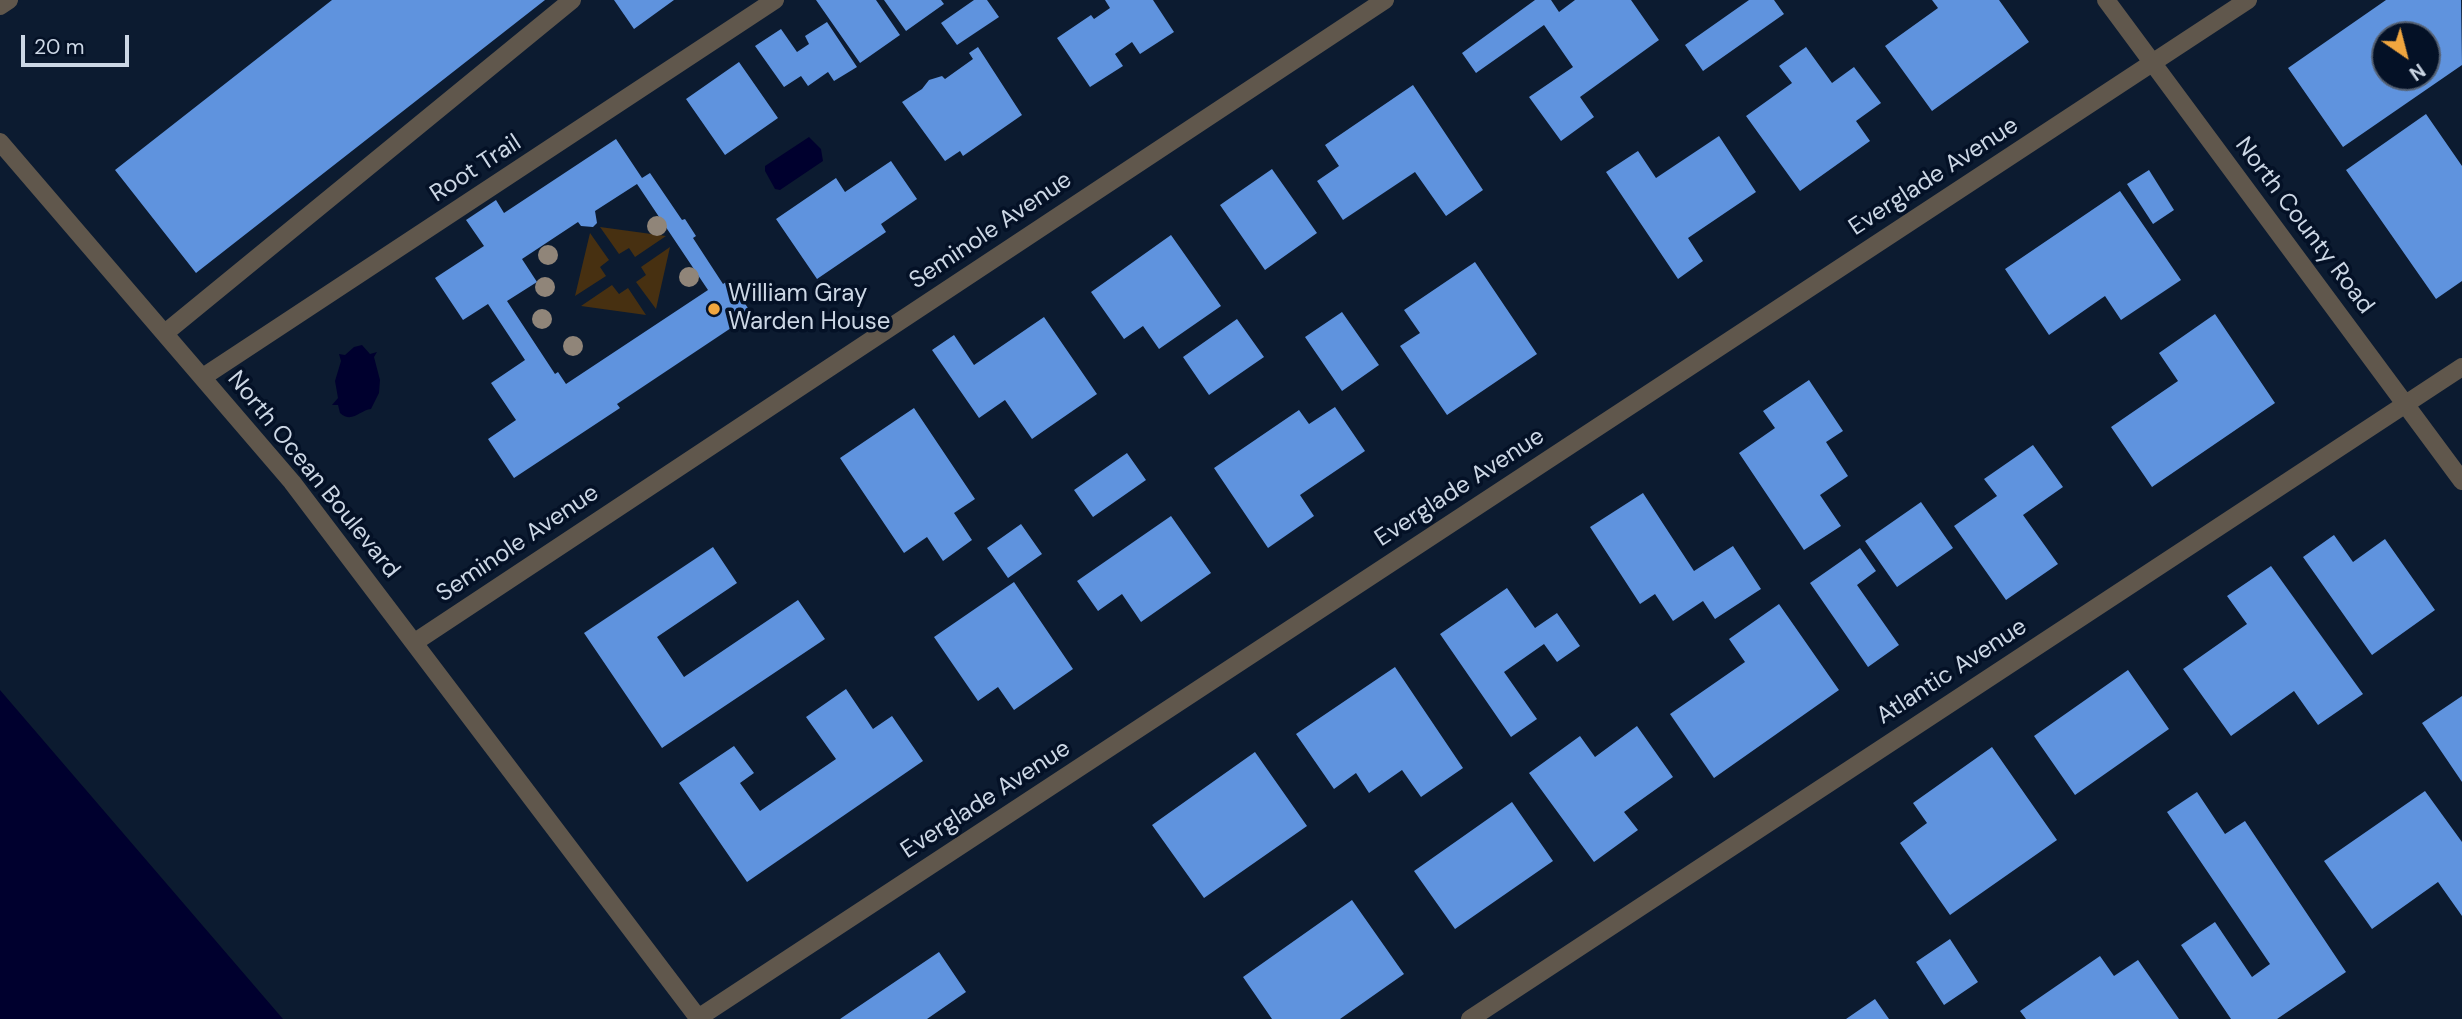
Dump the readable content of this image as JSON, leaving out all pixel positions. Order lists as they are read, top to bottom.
{
  "streets": {
    "street": [
      "Root Trail",
      "Everglade Avenue",
      "North County Road",
      "Seminole Avenue",
      "North Ocean Boulevard",
      "Atlantic Avenue"
    ]
  },
  "crossings": [
    ["Root Trail", "North Ocean Boulevard"],
    ["Everglade Avenue", "North County Road"],
    ["Everglade Avenue", "North Ocean Boulevard"],
    ["North County Road", "Atlantic Avenue"],
    ["Seminole Avenue", "North Ocean Boulevard"]
  ],
  "places": ["William Gray Warden House"],
  "scale_bar": "20 m",
  "north": "bottom right"
}
